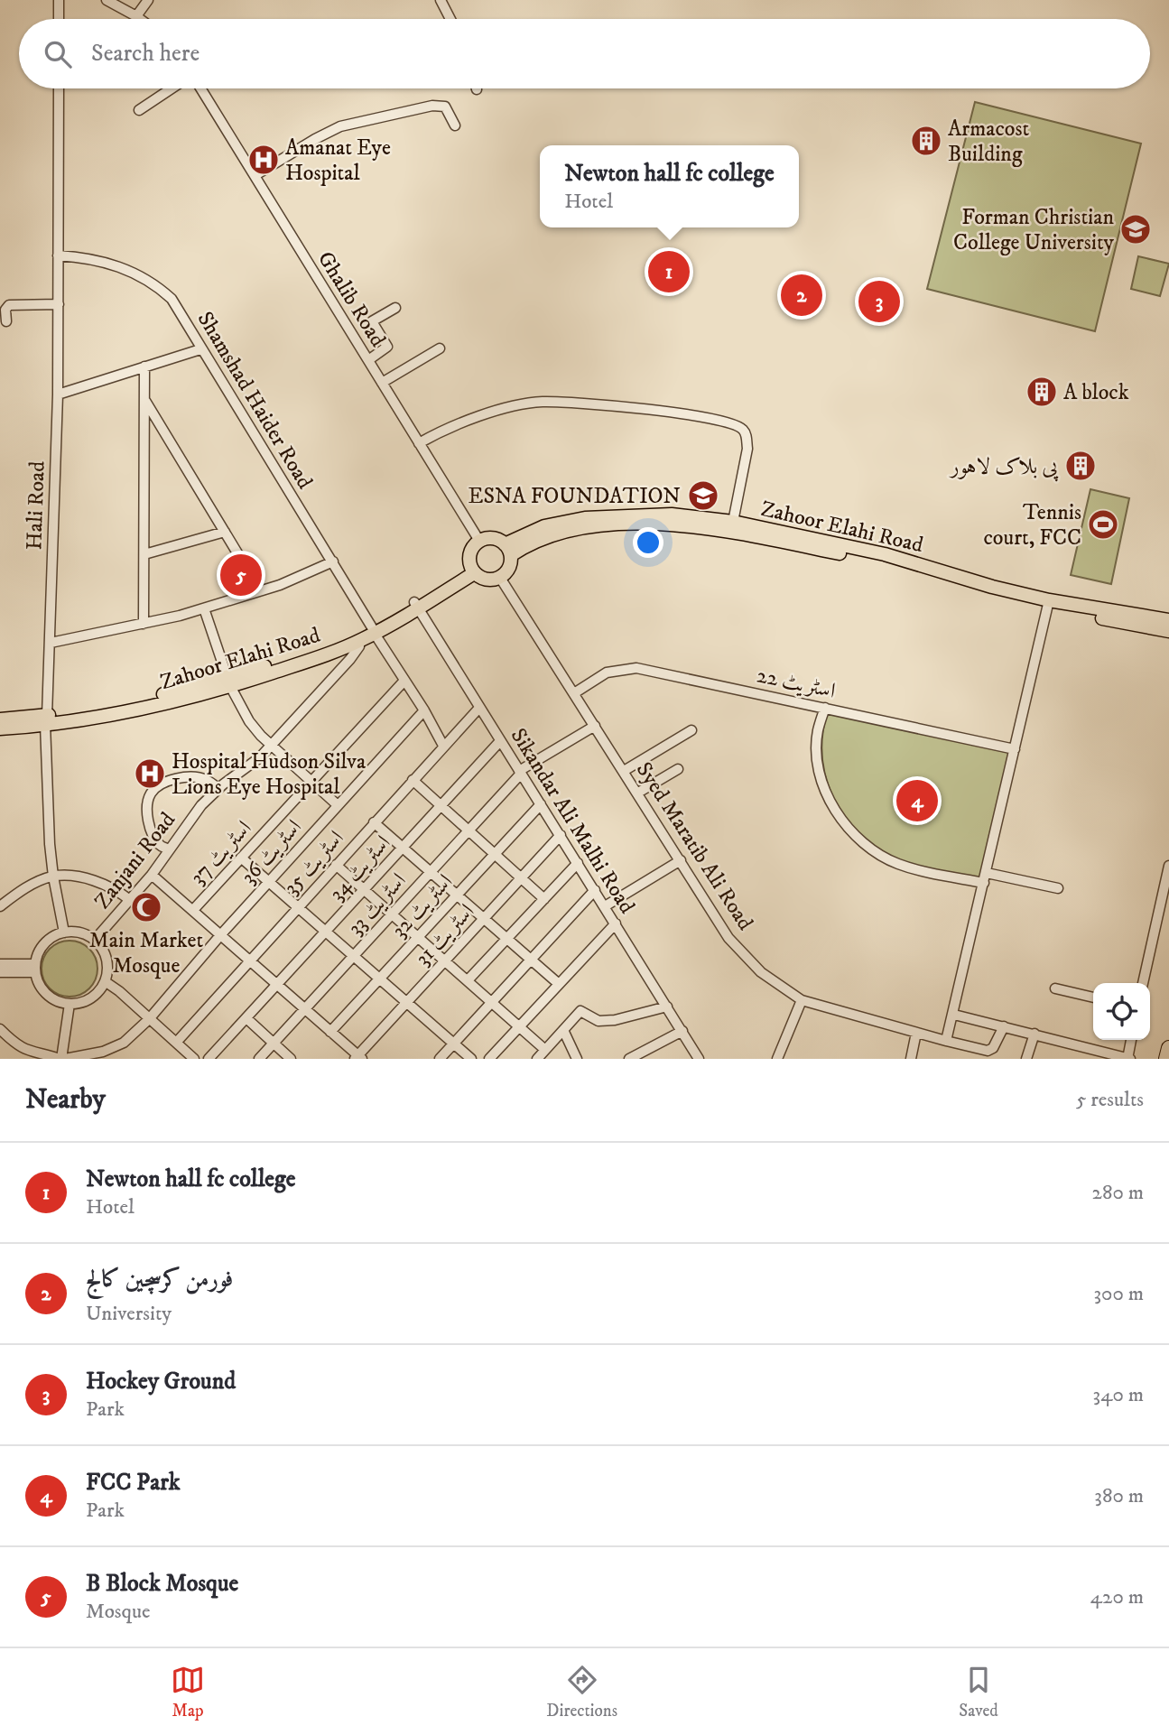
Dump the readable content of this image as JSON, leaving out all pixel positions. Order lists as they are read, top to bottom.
{
  "streets": {
    "main road": ["Zahoor Elahi Road"],
    "street": [
      "Ghalib Road",
      "Shamshad Haider Road",
      "Hali Road",
      "اسٹریٹ 22",
      "Sikandar Ali Malhi Road",
      "Syed Maratib Ali Road",
      "اسٹریٹ 36",
      "اسٹریٹ 37",
      "Zanjani Road",
      "اسٹریٹ 35",
      "اسٹریٹ 34",
      "اسٹریٹ 33",
      "اسٹریٹ 32",
      "اسٹریٹ 31"
    ]
  },
  "crossings": [
    ["Ghalib Road", "Zahoor Elahi Road"],
    ["Ghalib Road", "Syed Maratib Ali Road"],
    ["Shamshad Haider Road", "Hali Road"],
    ["Shamshad Haider Road", "Zahoor Elahi Road"],
    ["Shamshad Haider Road", "اسٹریٹ 36"],
    ["Shamshad Haider Road", "اسٹریٹ 37"],
    ["Shamshad Haider Road", "اسٹریٹ 35"],
    ["Hali Road", "Zahoor Elahi Road"],
    ["Hali Road", "Zanjani Road"],
    ["Zahoor Elahi Road", "Sikandar Ali Malhi Road"],
    ["Zahoor Elahi Road", "Syed Maratib Ali Road"],
    ["Zahoor Elahi Road", "Zanjani Road"],
    ["اسٹریٹ 22", "Syed Maratib Ali Road"],
    ["Sikandar Ali Malhi Road", "اسٹریٹ 35"],
    ["Sikandar Ali Malhi Road", "اسٹریٹ 34"],
    ["Sikandar Ali Malhi Road", "اسٹریٹ 33"],
    ["Sikandar Ali Malhi Road", "اسٹریٹ 32"],
    ["Sikandar Ali Malhi Road", "اسٹریٹ 31"],
    ["Syed Maratib Ali Road", "اسٹریٹ 33"]
  ],
  "places": {
    "building": ["Armacost Building", "A block", "پی بلاک لاہور"],
    "hospital": ["Amanat Eye Hospital", "Hospital Hudson Silva Lions Eye Hospital"],
    "school or university": ["Forman Christian College University", "ESNA FOUNDATION"],
    "sports": ["Tennis court, FCC"],
    "mosque": ["Main Market Mosque"]
  },
  "page": {
    "search": "Search here",
    "popup": ["Newton hall fc college", "Hotel"],
    "pins": [
      "1",
      "2",
      "3",
      "5",
      "4"
    ],
    "heading": ["Nearby", "5 results"],
    "list": [
      {
        "mark": "1",
        "name": "Newton hall fc college",
        "note": "Hotel",
        "value": "280 m"
      },
      {
        "mark": "2",
        "name": "فورمن کرسچین کالج",
        "note": "University",
        "value": "300 m"
      },
      {
        "mark": "3",
        "name": "Hockey Ground",
        "note": "Park",
        "value": "340 m"
      },
      {
        "mark": "4",
        "name": "FCC Park",
        "note": "Park",
        "value": "380 m"
      },
      {
        "mark": "5",
        "name": "B Block Mosque",
        "note": "Mosque",
        "value": "420 m"
      }
    ],
    "nav": ["Map", "Directions", "Saved"]
  }
}
